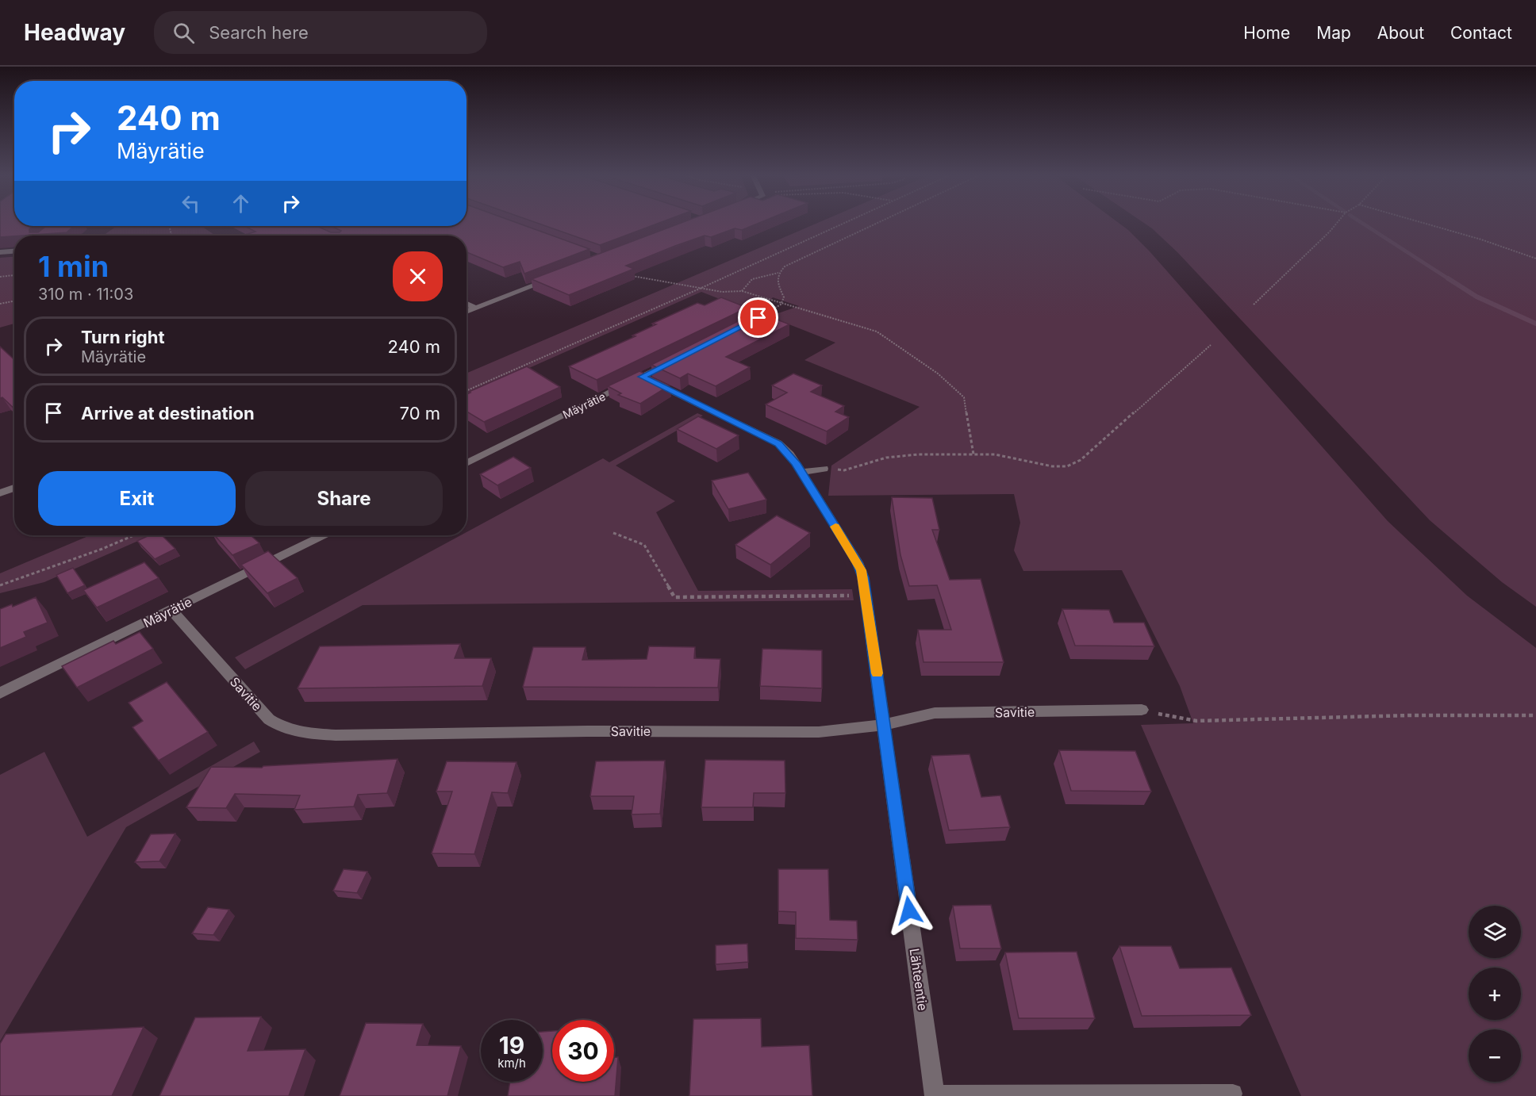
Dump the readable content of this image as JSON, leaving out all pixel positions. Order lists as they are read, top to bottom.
{
  "streets": {
    "street": ["Mäyrätie", "Savitie", "Lähteentie"]
  },
  "crossings": [
    ["Mäyrätie", "Savitie"],
    ["Mäyrätie", "Lähteentie"],
    ["Savitie", "Lähteentie"]
  ],
  "page": {
    "header": "Headway",
    "search": "Search here",
    "nav": [
      "Home",
      "Map",
      "About",
      "Contact"
    ],
    "turn": ["240 m", "Mäyrätie"],
    "heading": ["1 min", "310 m · 11:03"],
    "list": [
      {
        "name": "Turn right",
        "note": "Mäyrätie",
        "value": "240 m"
      },
      {
        "name": "Arrive at destination",
        "value": "70 m"
      }
    ],
    "buttons": ["Exit", "Share"],
    "map_buttons": ["+", "−"],
    "speed": "19 km/h",
    "limit": "30"
  }
}
